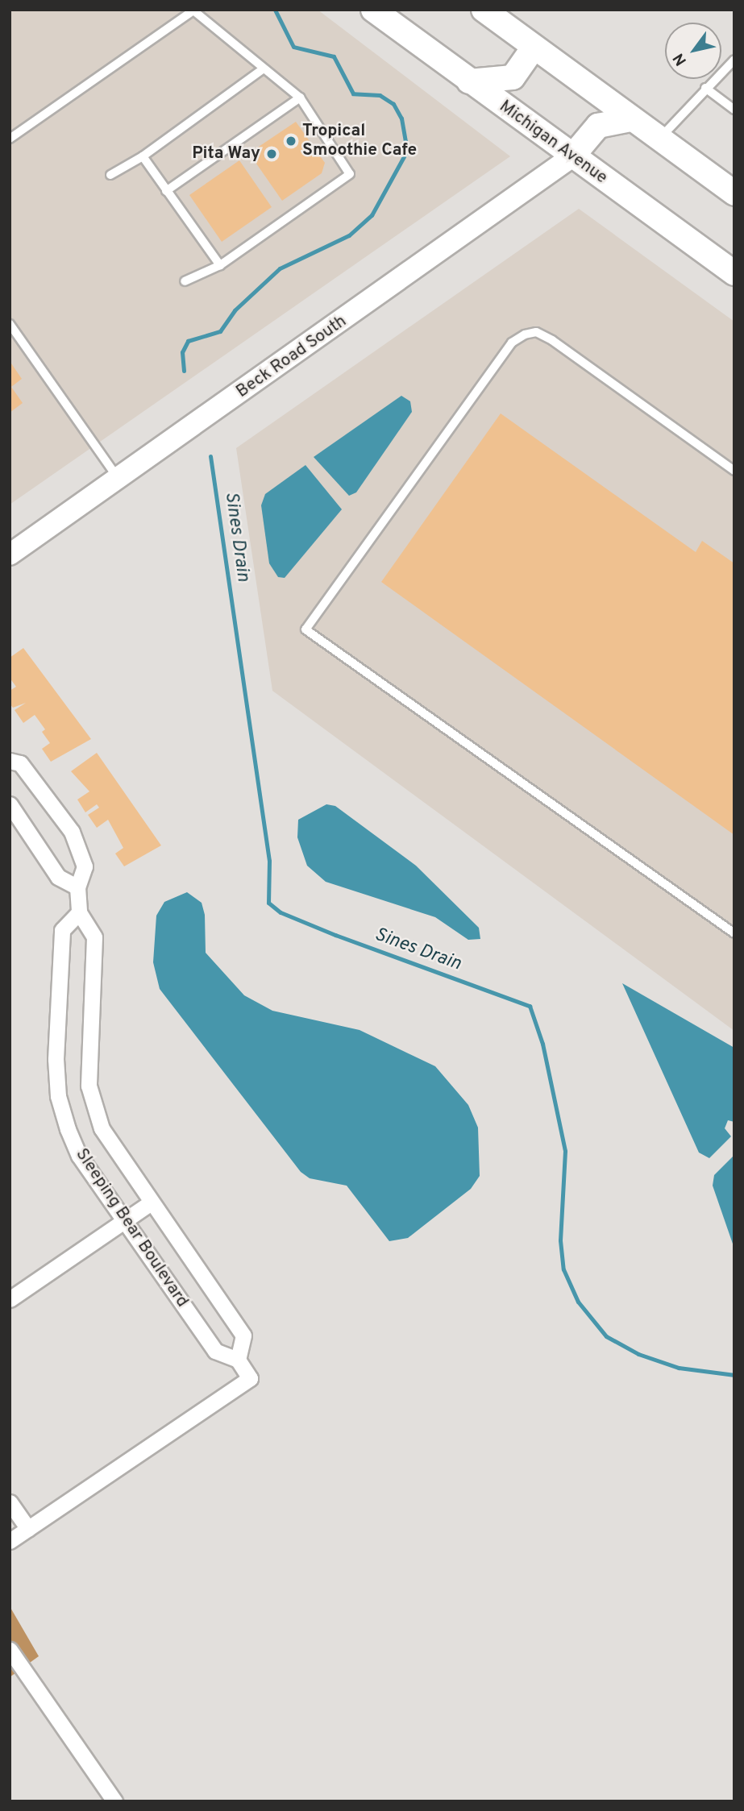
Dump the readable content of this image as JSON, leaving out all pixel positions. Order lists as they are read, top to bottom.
{
  "streets": {
    "main road": ["Michigan Avenue", "Beck Road South"],
    "street": ["Sleeping Bear Boulevard"]
  },
  "crossings": [
    ["Michigan Avenue", "Beck Road South"]
  ],
  "water": ["Sines Drain"],
  "places": ["Tropical Smoothie Cafe", "Pita Way"],
  "north": "bottom left"
}
